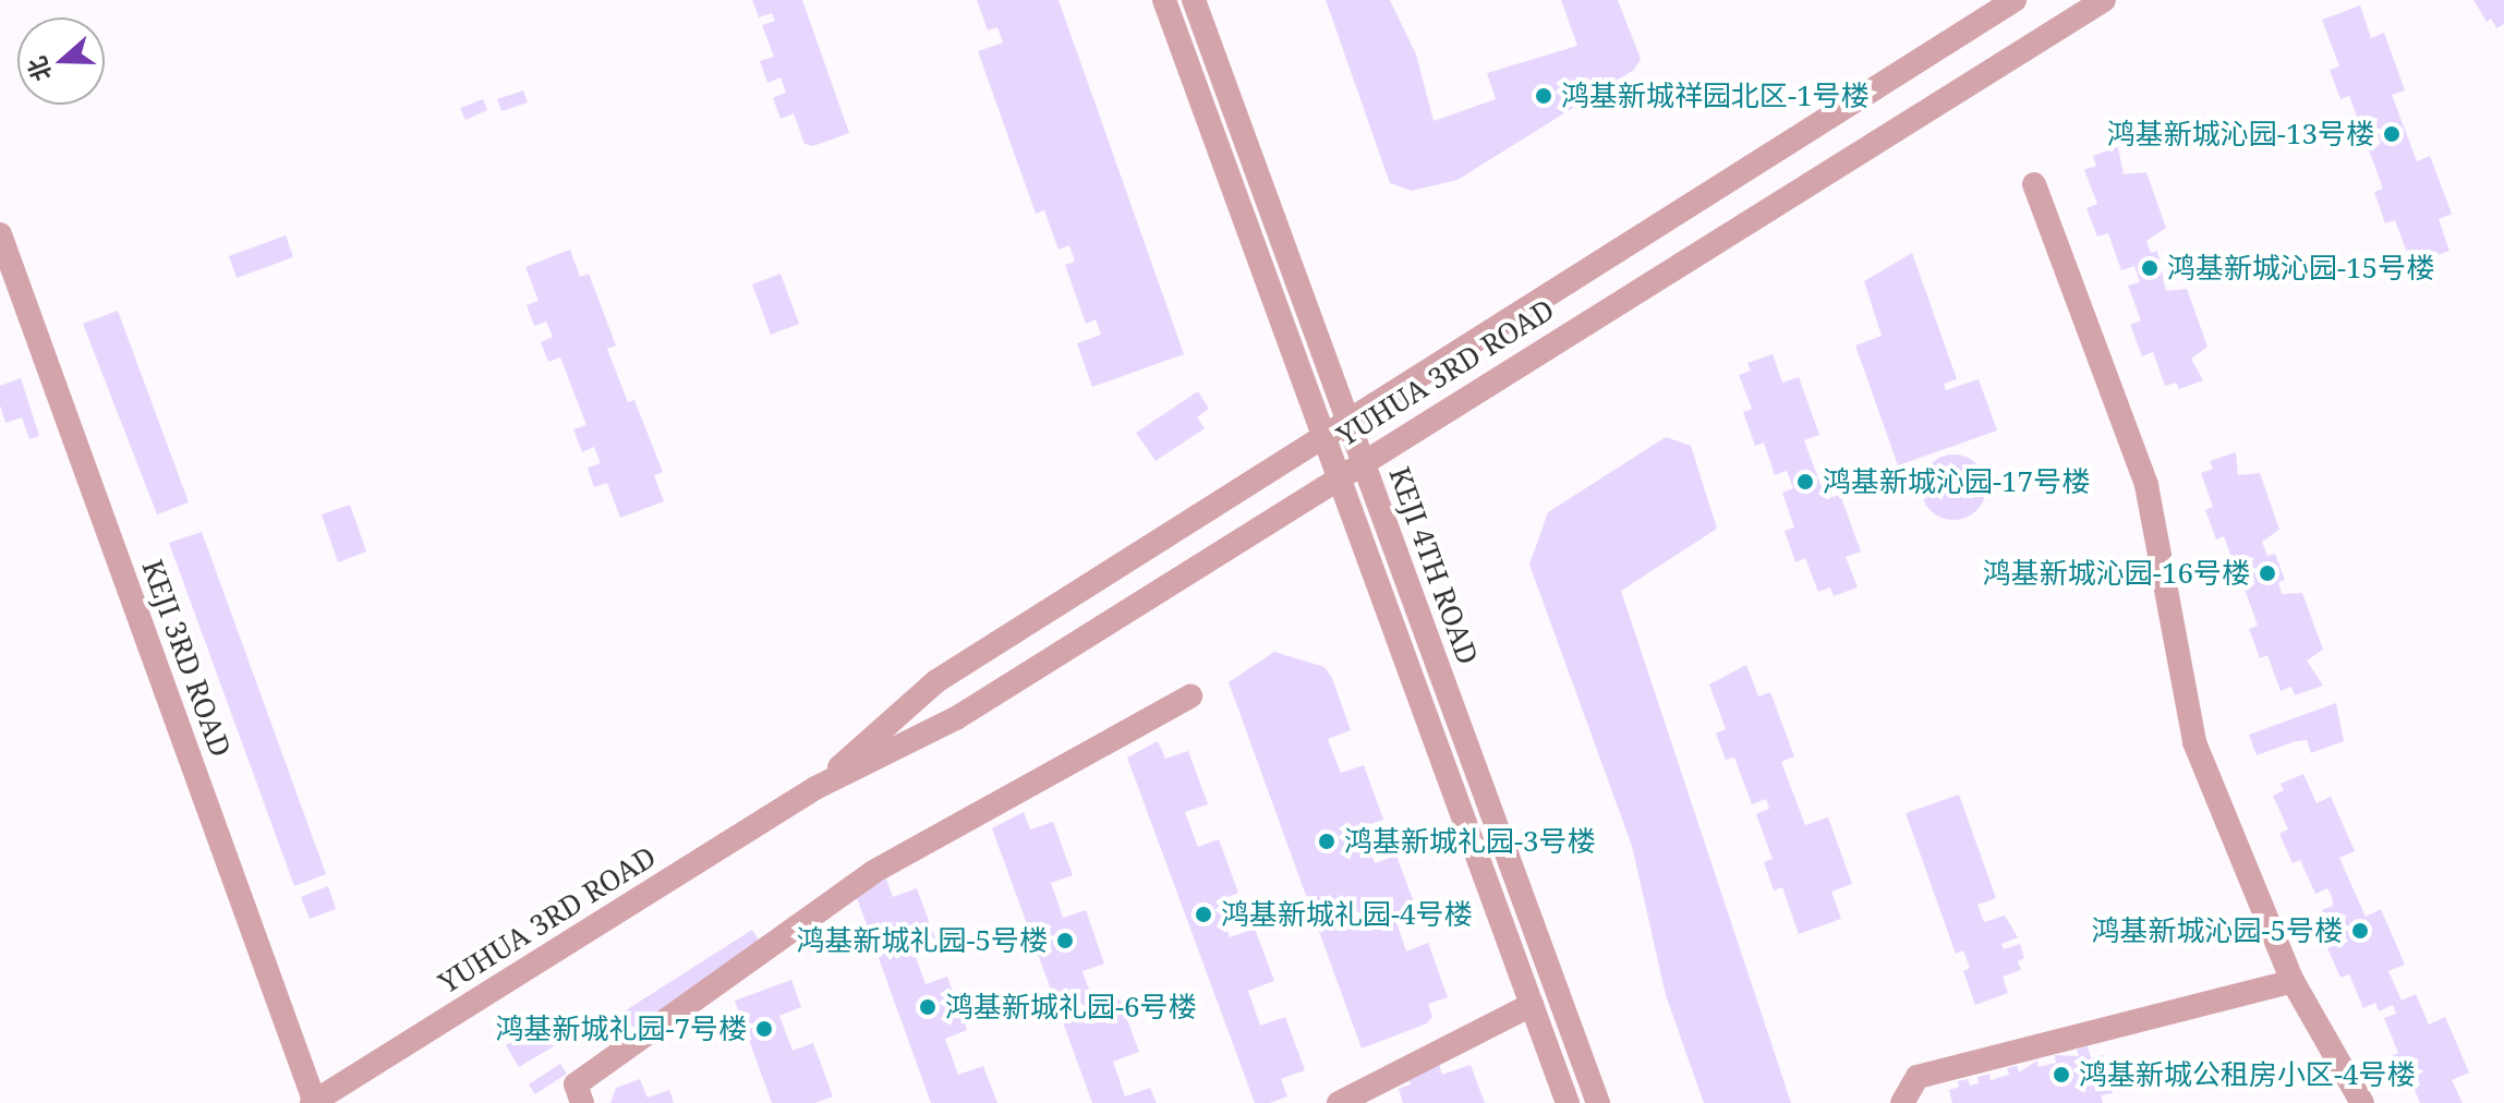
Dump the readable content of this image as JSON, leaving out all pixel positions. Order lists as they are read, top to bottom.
{
  "streets": {
    "street": ["YUHUA 3RD ROAD", "KEJI 4TH ROAD", "KEJI 3RD ROAD"]
  },
  "crossings": [
    ["YUHUA 3RD ROAD", "KEJI 4TH ROAD"],
    ["YUHUA 3RD ROAD", "KEJI 3RD ROAD"]
  ],
  "places": [
    "鸿基新城祥园北区-1号楼",
    "鸿基新城沁园-13号楼",
    "鸿基新城沁园-15号楼",
    "鸿基新城沁园-17号楼",
    "鸿基新城沁园-16号楼",
    "鸿基新城礼园-3号楼",
    "鸿基新城礼园-4号楼",
    "鸿基新城沁园-5号楼",
    "鸿基新城礼园-5号楼",
    "鸿基新城礼园-6号楼",
    "鸿基新城礼园-7号楼",
    "鸿基新城公租房小区-4号楼"
  ],
  "north": "left"
}
